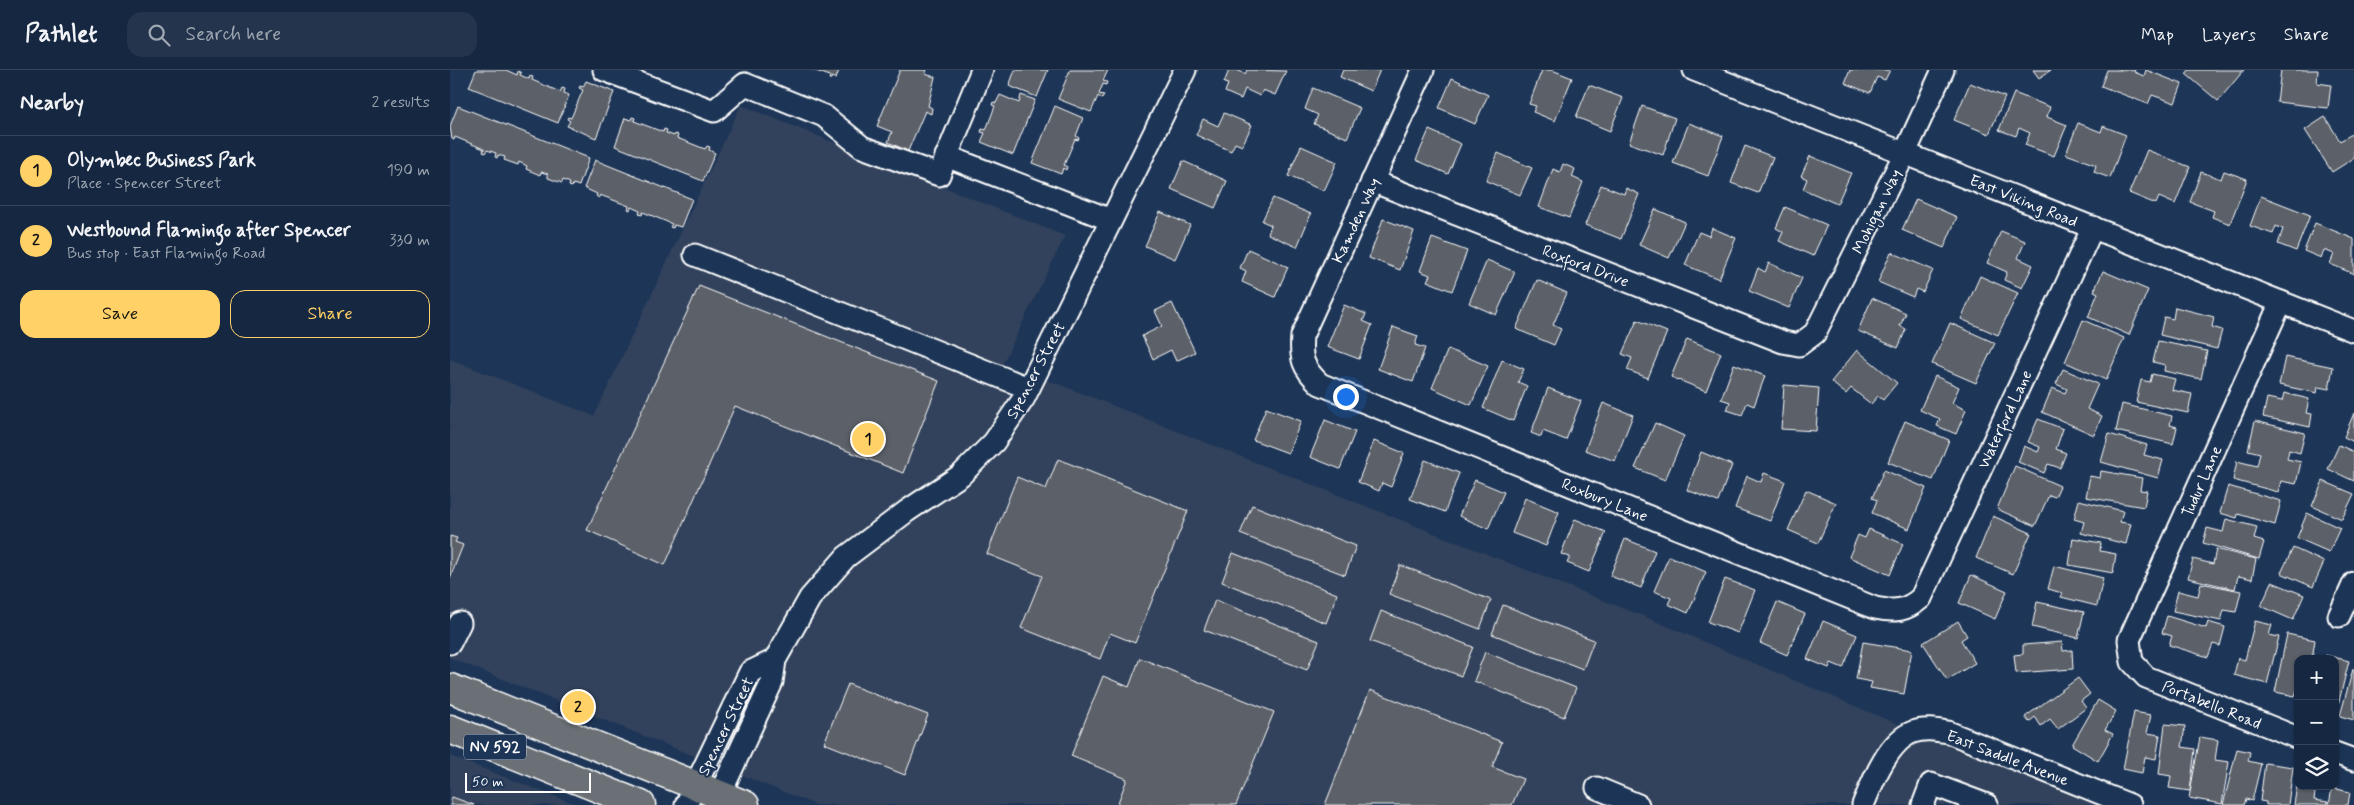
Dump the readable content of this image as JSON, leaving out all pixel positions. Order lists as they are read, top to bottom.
{
  "streets": {
    "main road": ["NV 592"],
    "street": [
      "East Viking Road",
      "Mohigan Way",
      "Kamden Way",
      "Roxford Drive",
      "Spencer Street",
      "Waterford Lane",
      "Tudur Lane",
      "Roxbury Lane",
      "Portabello Road",
      "East Saddle Avenue"
    ]
  },
  "crossings": [
    ["East Viking Road", "Mohigan Way"],
    ["East Viking Road", "Waterford Lane"],
    ["East Viking Road", "Tudur Lane"],
    ["Mohigan Way", "Roxford Drive"],
    ["Kamden Way", "Roxford Drive"],
    ["Kamden Way", "Roxbury Lane"],
    ["Spencer Street", "NV 592"],
    ["Waterford Lane", "Roxbury Lane"],
    ["Tudur Lane", "Portabello Road"]
  ],
  "scale_bar": "50 m",
  "page": {
    "header": "Pathlet",
    "search": "Search here",
    "nav": ["Map", "Layers", "Share"],
    "heading": ["Nearby", "2 results"],
    "list": [
      {
        "mark": "1",
        "name": "Olymbec Business Park",
        "note": "Place · Spencer Street",
        "value": "190 m"
      },
      {
        "mark": "2",
        "name": "Westbound Flamingo after Spencer",
        "note": "Bus stop · East Flamingo Road",
        "value": "330 m"
      }
    ],
    "buttons": ["Save", "Share"],
    "pins": ["1", "2"],
    "map_buttons": ["+", "−"],
    "scale": "50 m"
  }
}
